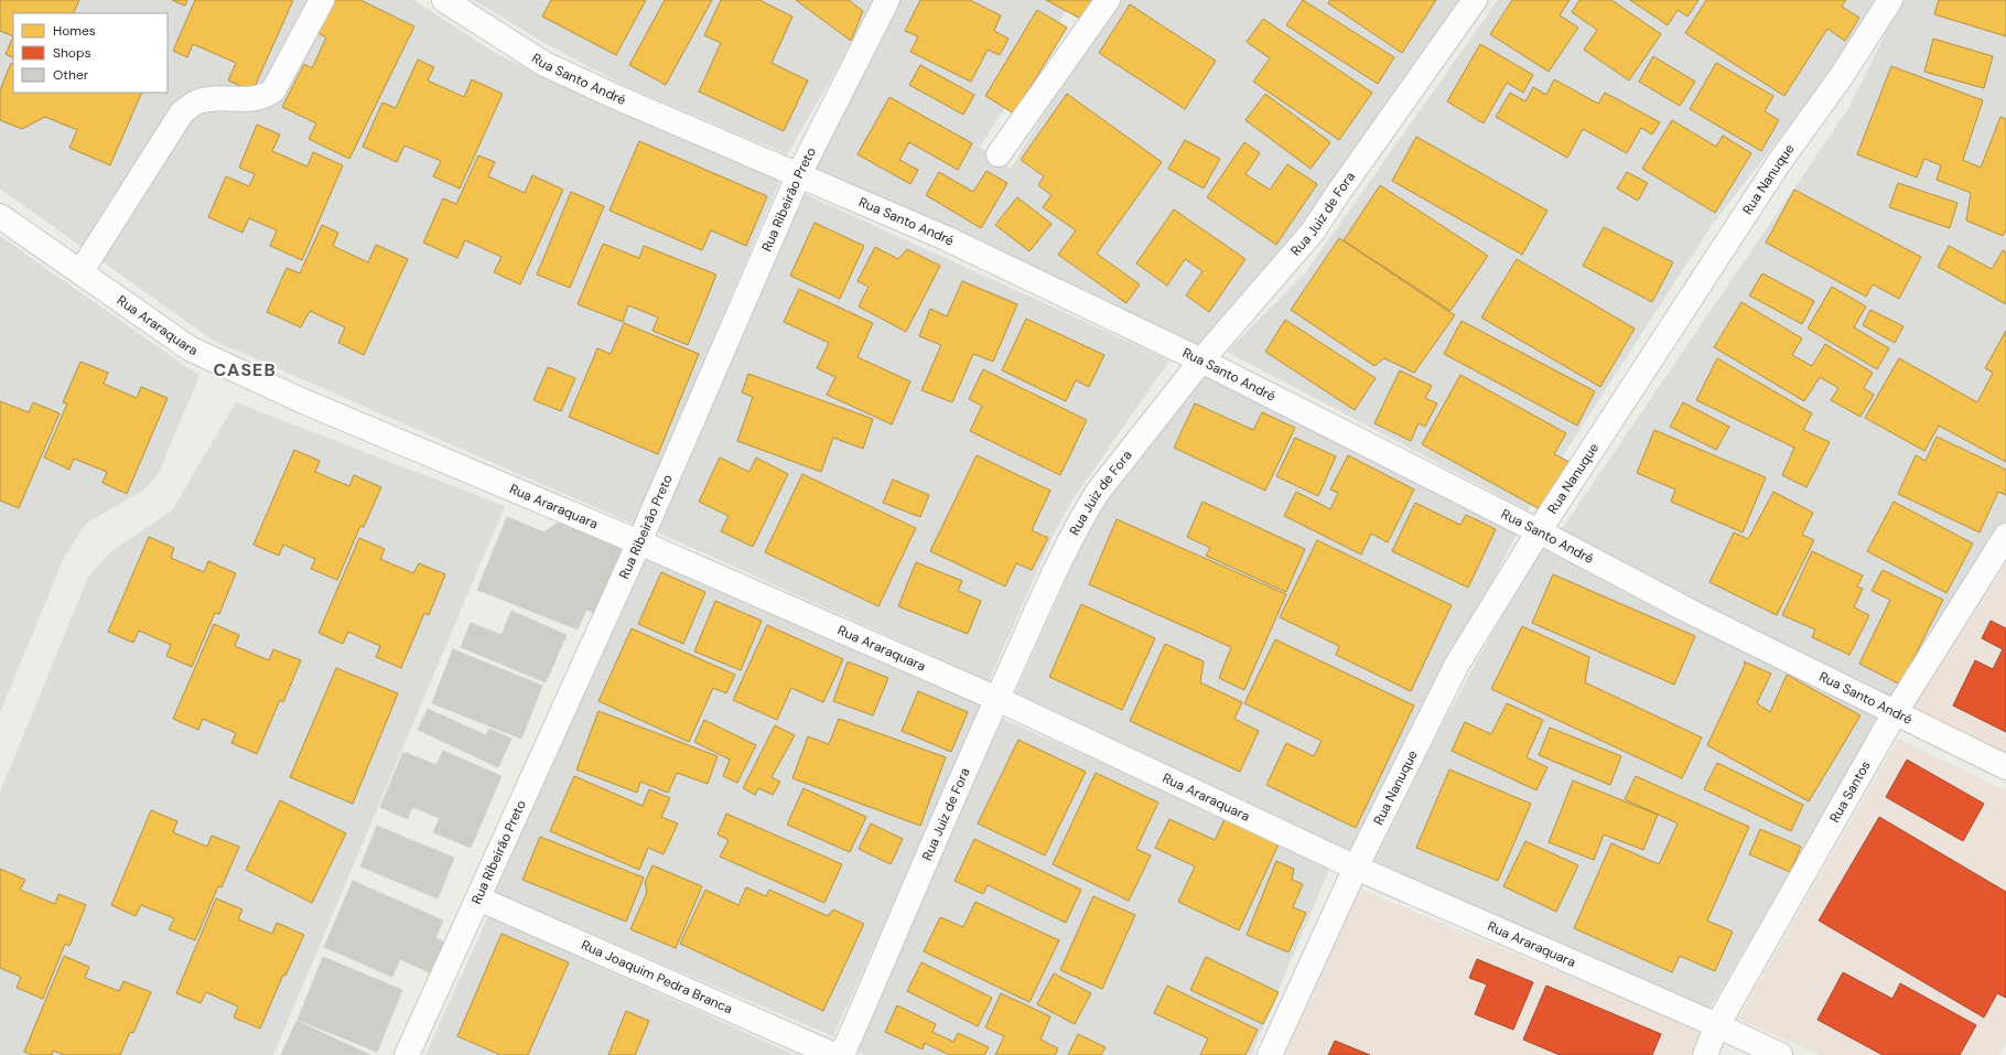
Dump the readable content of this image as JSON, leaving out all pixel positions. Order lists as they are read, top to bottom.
{
  "streets": {
    "street": [
      "Rua Santo André",
      "Rua Nanuque",
      "Rua Ribeirão Preto",
      "Rua Juiz de Fora",
      "Rua Araraquara",
      "Rua Santos",
      "Rua Joaquim Pedra Branca"
    ]
  },
  "crossings": [
    ["Rua Santo André", "Rua Nanuque"],
    ["Rua Santo André", "Rua Ribeirão Preto"],
    ["Rua Santo André", "Rua Juiz de Fora"],
    ["Rua Santo André", "Rua Santos"],
    ["Rua Nanuque", "Rua Araraquara"],
    ["Rua Ribeirão Preto", "Rua Araraquara"],
    ["Rua Ribeirão Preto", "Rua Joaquim Pedra Branca"],
    ["Rua Juiz de Fora", "Rua Araraquara"],
    ["Rua Araraquara", "Rua Santos"]
  ],
  "districts": ["CASEB"],
  "legend": ["Homes", "Shops", "Other"]
}
